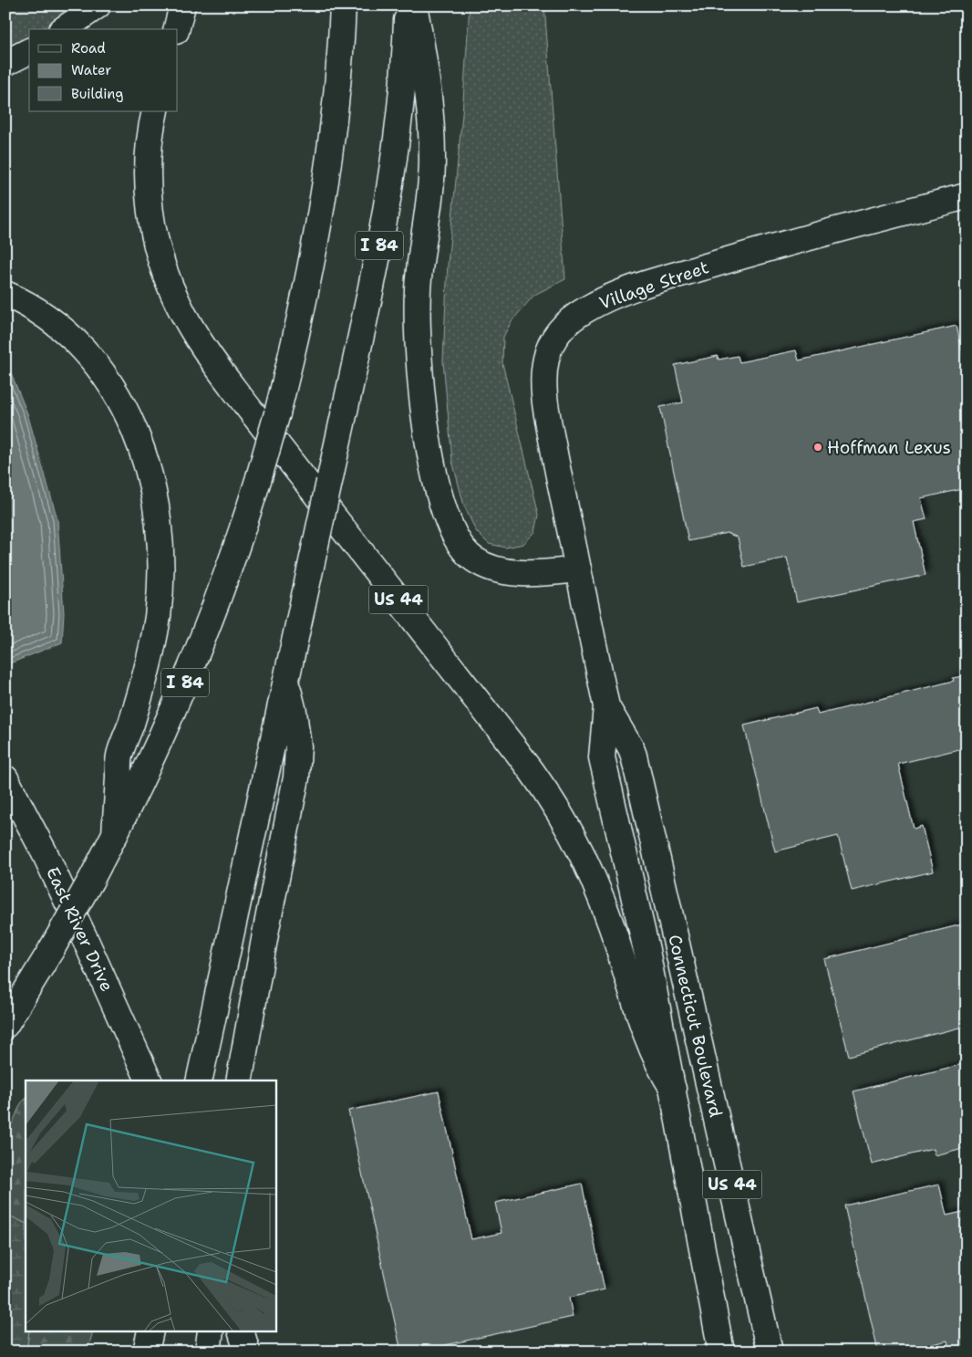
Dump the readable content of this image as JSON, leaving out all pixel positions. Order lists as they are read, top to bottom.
{
  "streets": {
    "main road": [
      "I 84",
      "Village Street",
      "US 44",
      "East River Drive",
      "Connecticut Boulevard"
    ]
  },
  "crossings": [
    ["Village Street", "Connecticut Boulevard"],
    ["US 44", "Connecticut Boulevard"]
  ],
  "places": ["Hoffman Lexus"],
  "legend": ["Road", "Water", "Building"]
}
